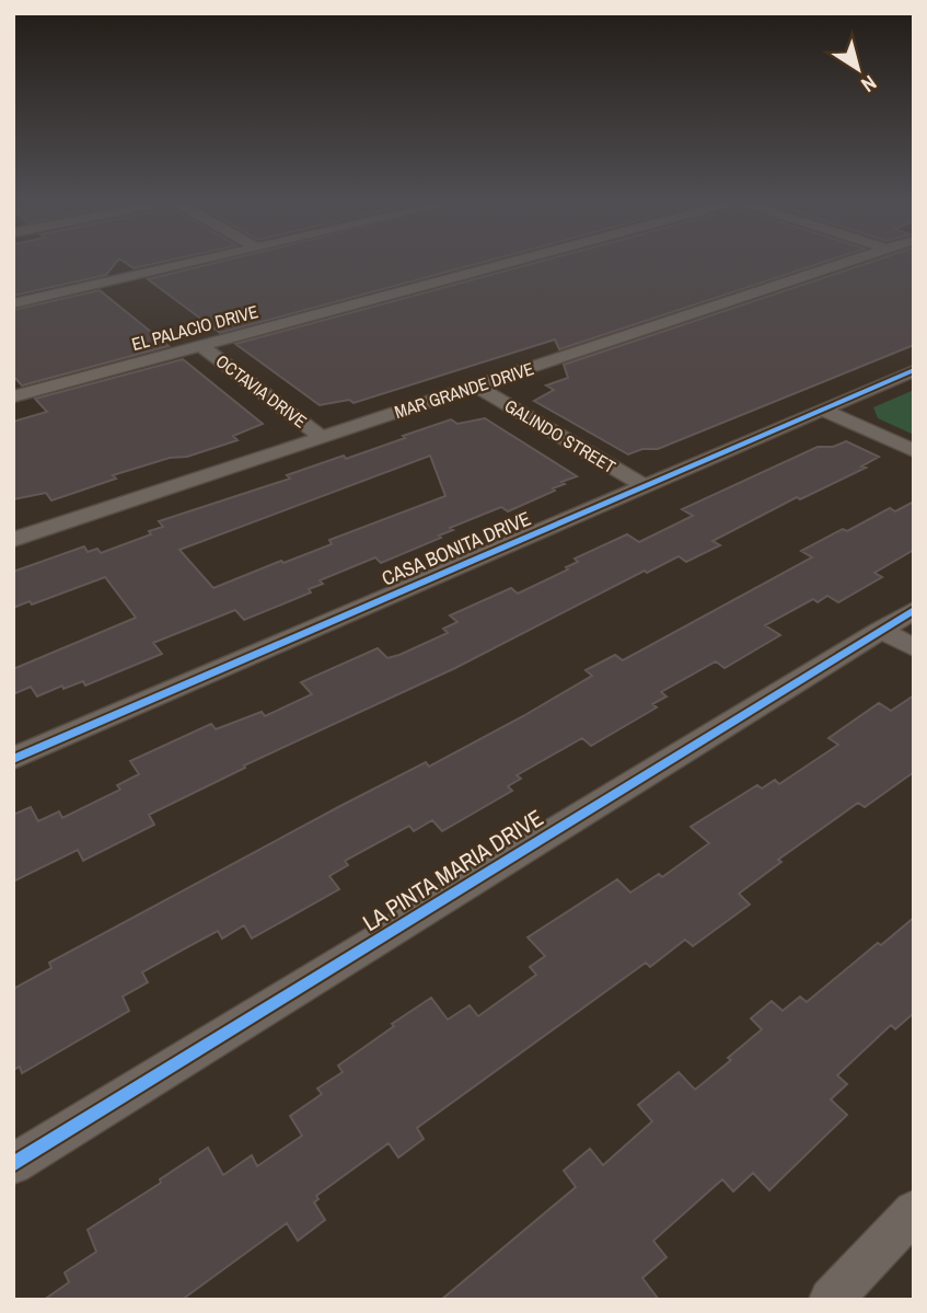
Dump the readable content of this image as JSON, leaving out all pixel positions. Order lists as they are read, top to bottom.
{
  "streets": {
    "street": [
      "EL PALACIO DRIVE",
      "MAR GRANDE DRIVE",
      "OCTAVIA DRIVE",
      "GALINDO STREET",
      "CASA BONITA DRIVE",
      "LA PINTA MARIA DRIVE"
    ]
  },
  "crossings": [
    ["EL PALACIO DRIVE", "OCTAVIA DRIVE"],
    ["MAR GRANDE DRIVE", "OCTAVIA DRIVE"],
    ["MAR GRANDE DRIVE", "GALINDO STREET"],
    ["GALINDO STREET", "CASA BONITA DRIVE"]
  ],
  "north": "bottom right"
}
